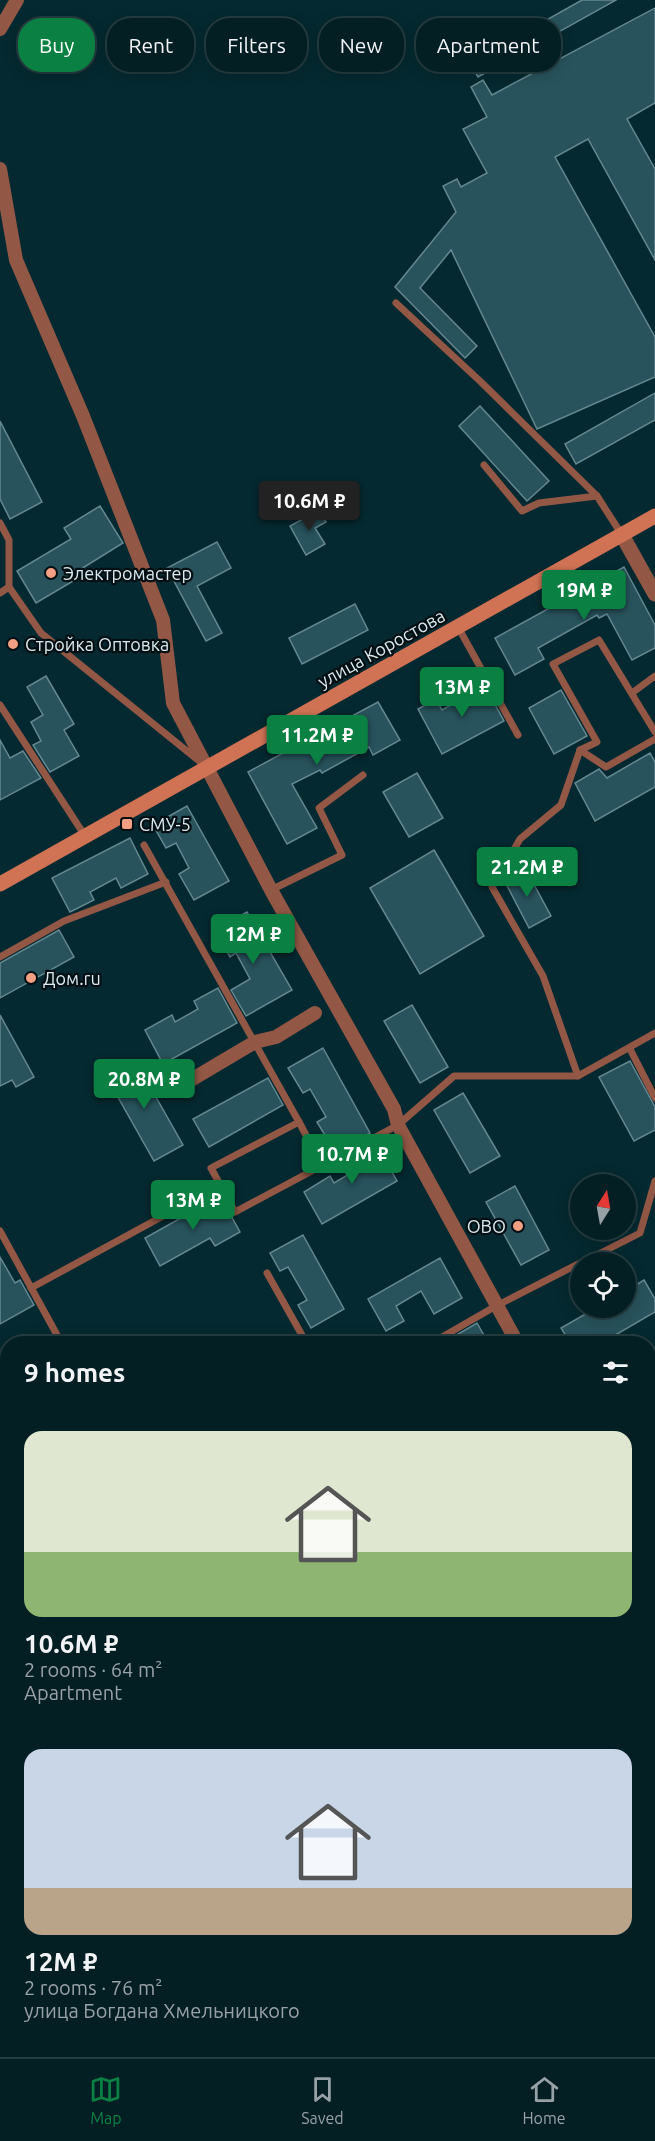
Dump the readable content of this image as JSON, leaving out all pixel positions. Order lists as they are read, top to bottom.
{
  "streets": {
    "main road": ["улица Коростова"]
  },
  "places": {
    "other": [
      "Электромастер",
      "Стройка Оптовка",
      "Дом.ru",
      "ОВО"
    ],
    "transit": ["СМУ-5"]
  },
  "north": "top",
  "page": {
    "chip": [
      "Buy",
      "Rent",
      "Filters",
      "New",
      "Apartment"
    ],
    "price": [
      "10.6M ₽",
      "19M ₽",
      "13M ₽",
      "11.2M ₽",
      "21.2M ₽",
      "12M ₽",
      "20.8M ₽",
      "10.7M ₽",
      "13M ₽"
    ],
    "heading": "9 homes",
    "list": [
      {
        "name": "10.6M ₽",
        "note": "2 rooms · 64 m² · Apartment"
      },
      {
        "name": "12M ₽",
        "note": "2 rooms · 76 m² · улица Богдана Хмельницкого"
      }
    ],
    "tabs": ["Map", "Saved", "Home"]
  }
}
